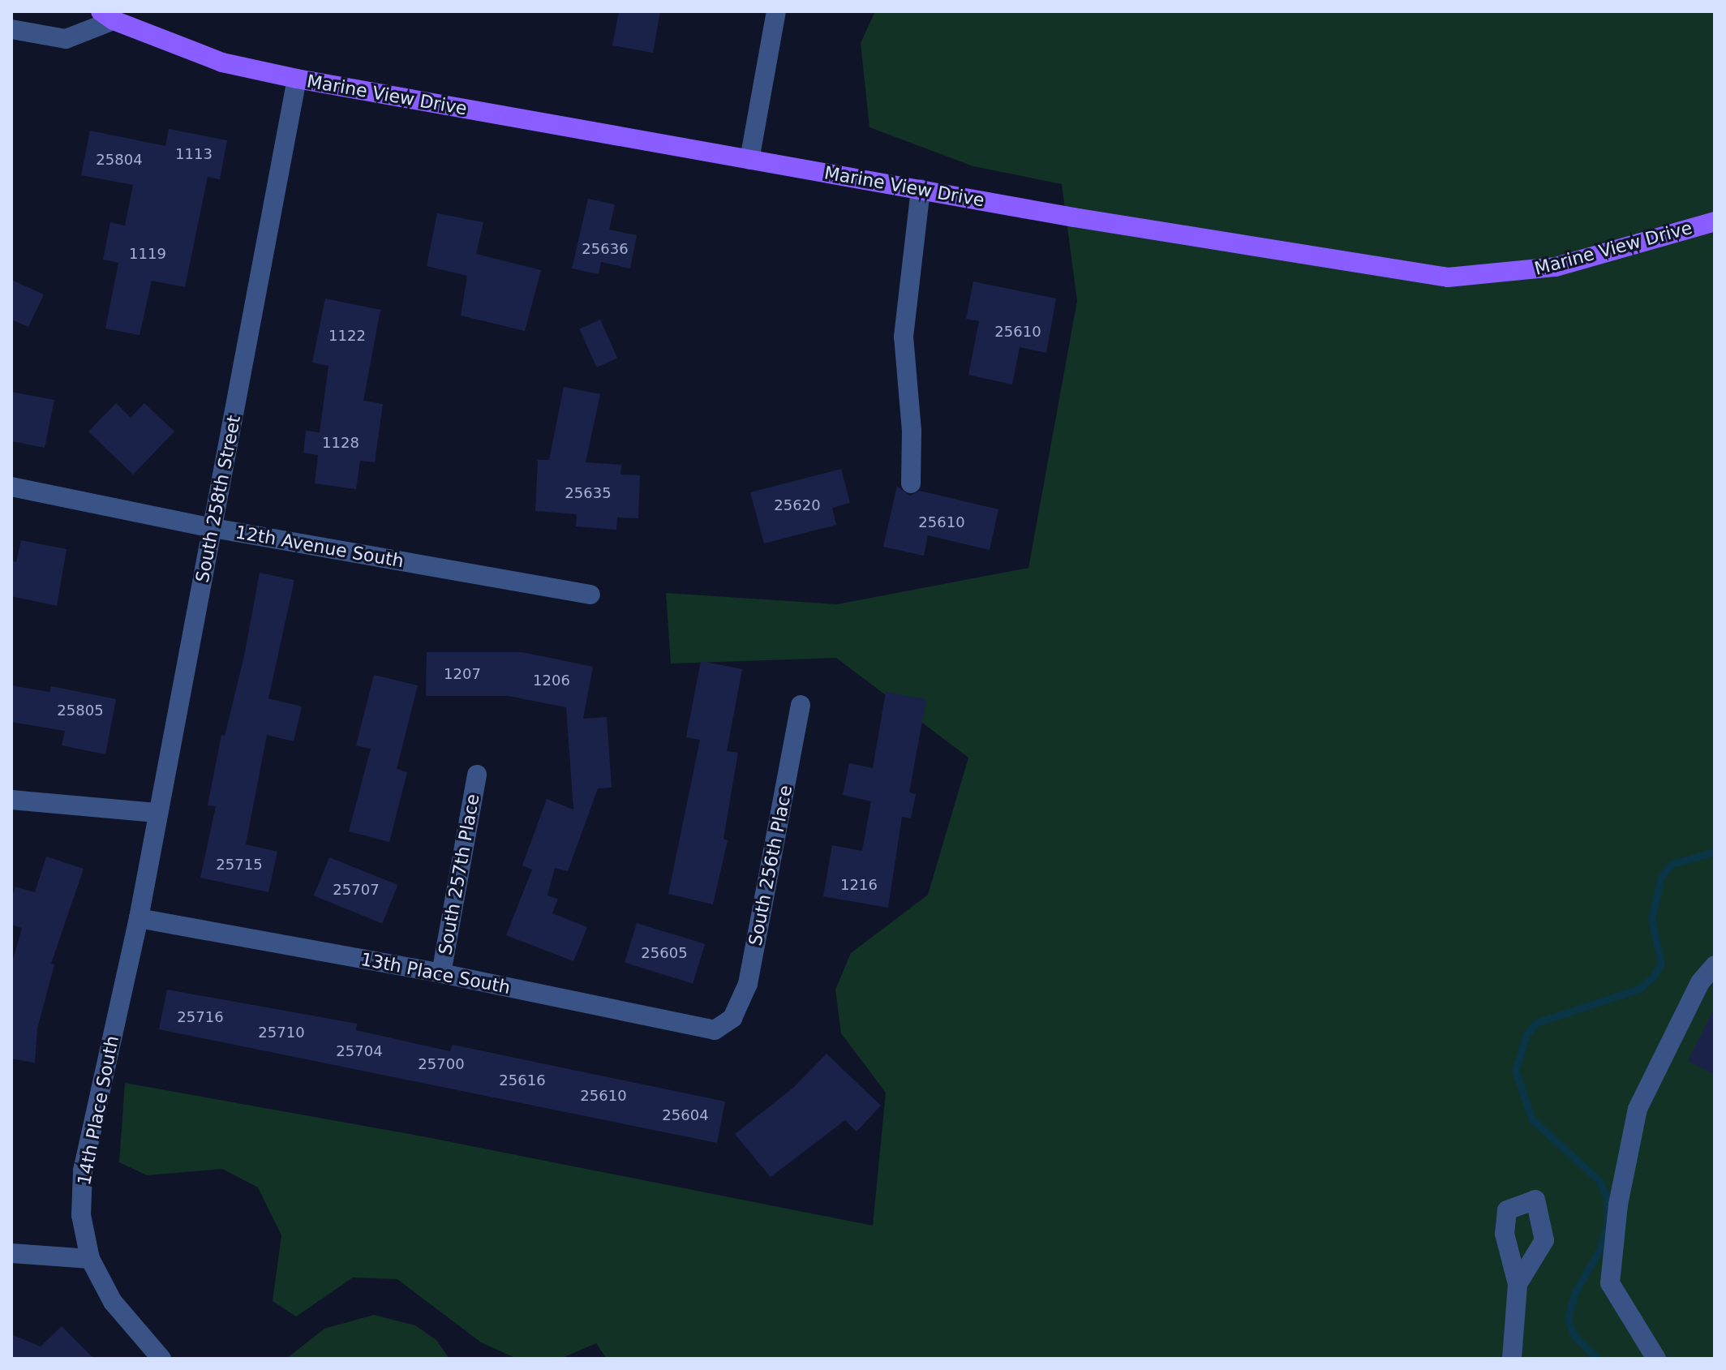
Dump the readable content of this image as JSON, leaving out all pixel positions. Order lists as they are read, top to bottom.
{
  "streets": {
    "main road": ["Marine View Drive"],
    "street": [
      "South 258th Street",
      "12th Avenue South",
      "South 256th Place",
      "South 257th Place",
      "13th Place South",
      "14th Place South"
    ]
  },
  "crossings": [
    ["Marine View Drive", "South 258th Street"],
    ["South 258th Street", "12th Avenue South"],
    ["South 258th Street", "13th Place South"],
    ["South 258th Street", "14th Place South"],
    ["South 256th Place", "13th Place South"],
    ["South 257th Place", "13th Place South"],
    ["13th Place South", "14th Place South"]
  ],
  "house_numbers": [
    "1113",
    "25804",
    "25636",
    "1119",
    "25610",
    "1122",
    "1128",
    "25635",
    "25620",
    "25610",
    "1207",
    "1206",
    "25805",
    "25715",
    "1216",
    "25707",
    "25605",
    "25716",
    "25710",
    "25704",
    "25700",
    "25616",
    "25610",
    "25604"
  ]
}
